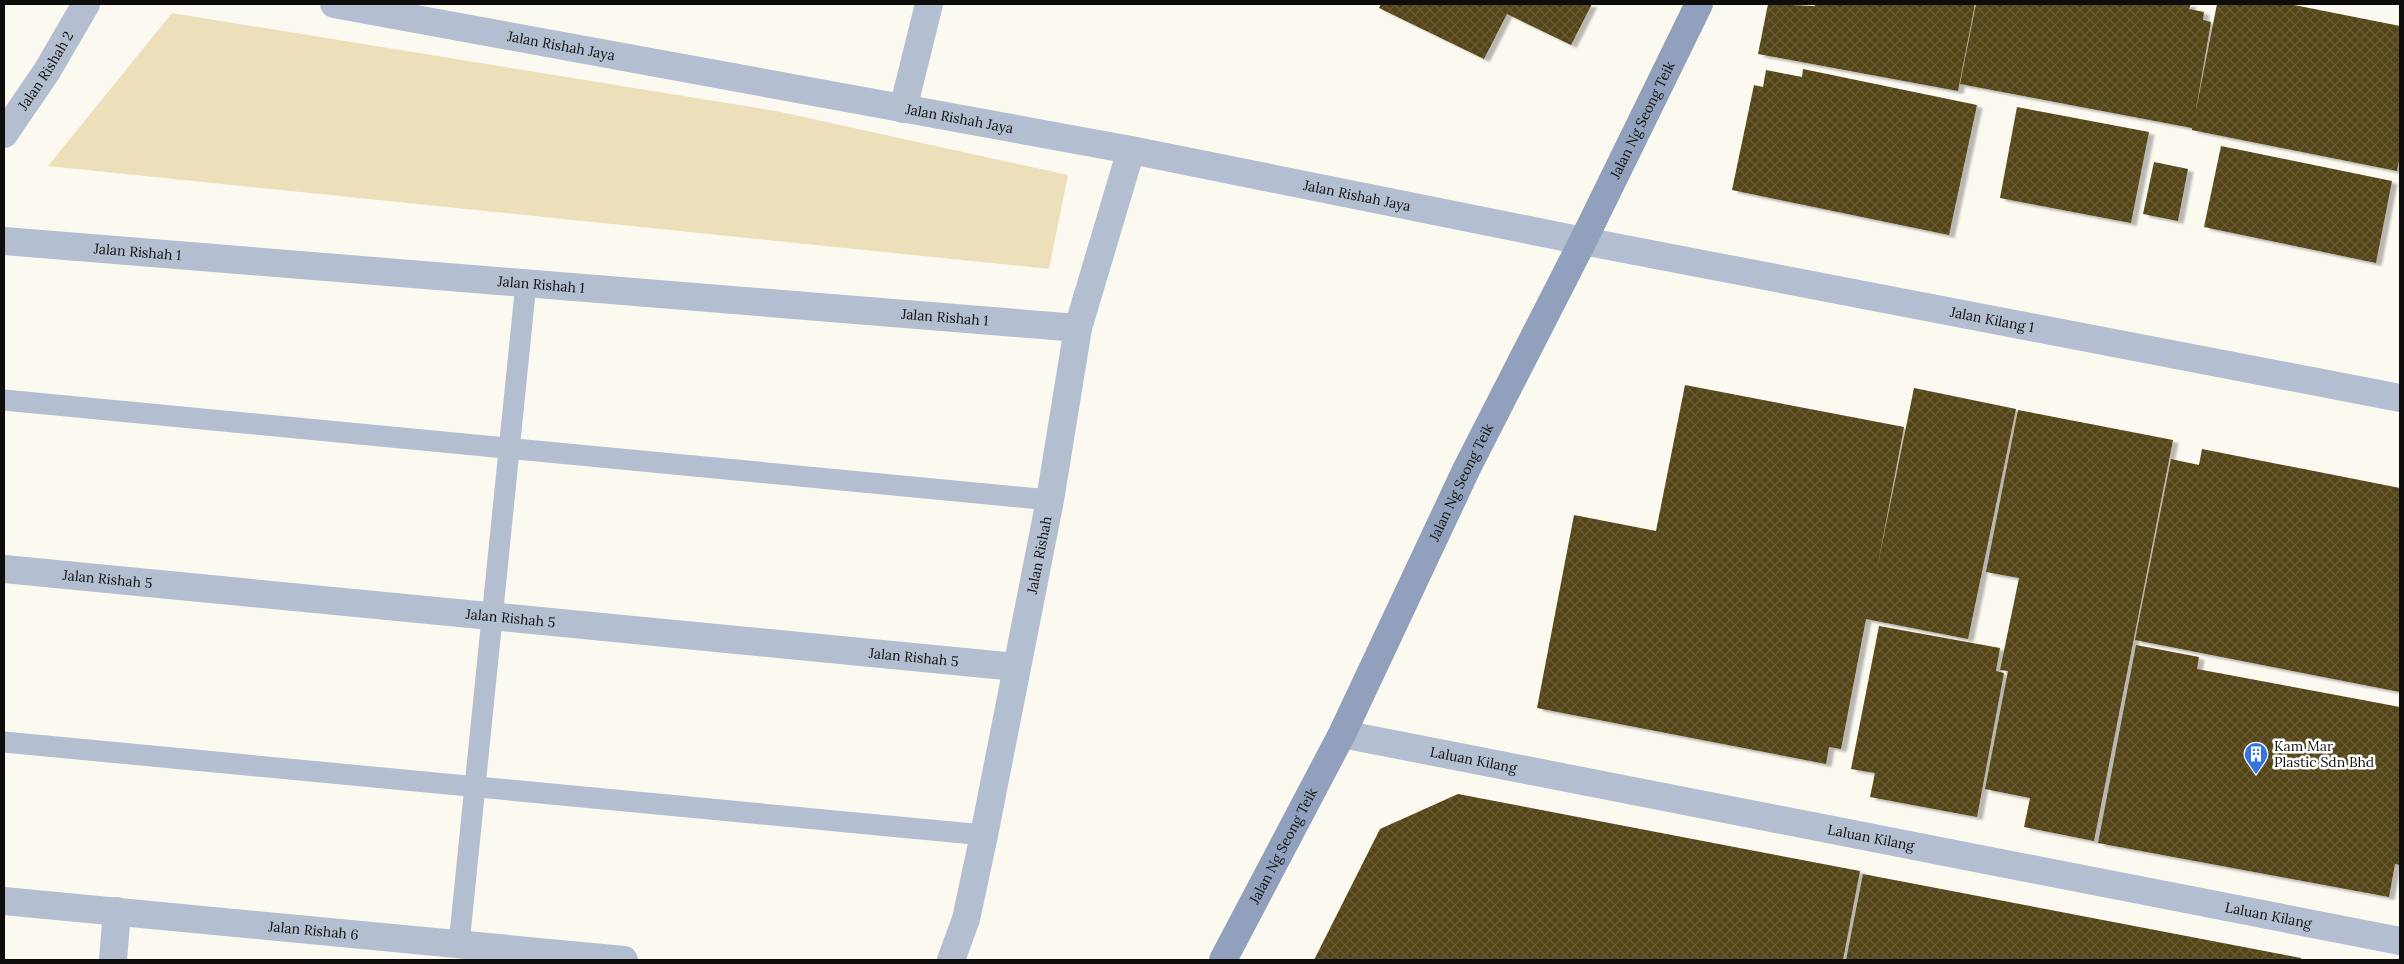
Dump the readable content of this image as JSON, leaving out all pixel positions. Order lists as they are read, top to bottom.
{
  "streets": {
    "main road": ["Jalan Ng Seong Teik"],
    "street": [
      "Jalan Rishah Jaya",
      "Jalan Rishah 2",
      "Jalan Rishah 1",
      "Jalan Kilang 1",
      "Jalan Rishah",
      "Jalan Rishah 5",
      "Laluan Kilang",
      "Jalan Rishah 6"
    ]
  },
  "crossings": [
    ["Jalan Rishah Jaya", "Jalan Ng Seong Teik"],
    ["Jalan Rishah Jaya", "Jalan Kilang 1"],
    ["Jalan Rishah Jaya", "Jalan Rishah"],
    ["Jalan Ng Seong Teik", "Jalan Kilang 1"],
    ["Jalan Ng Seong Teik", "Laluan Kilang"],
    ["Jalan Rishah 1", "Jalan Rishah"],
    ["Jalan Rishah", "Jalan Rishah 5"]
  ],
  "places": {
    "building": ["Kam Mar Plastic Sdn Bhd"]
  }
}
